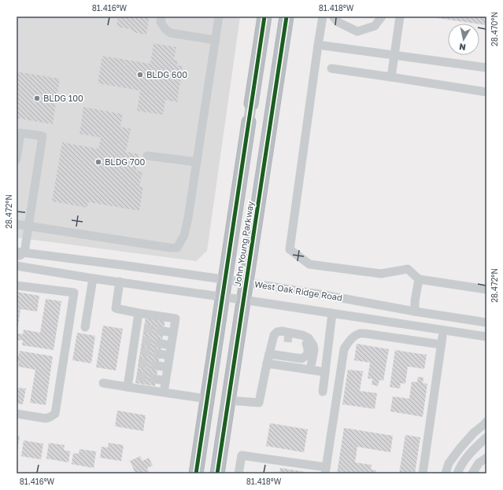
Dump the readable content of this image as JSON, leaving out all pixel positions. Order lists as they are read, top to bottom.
{
  "streets": {
    "highway": ["John Young Parkway"],
    "street": ["West Oak Ridge Road"]
  },
  "crossings": [
    ["John Young Parkway", "West Oak Ridge Road"]
  ],
  "places": ["BLDG 600", "BLDG 100", "BLDG 700"],
  "north": "bottom",
  "coordinates": [
    "81.416°W",
    "81.418°W",
    "28.470°N",
    "28.472°N"
  ]
}
